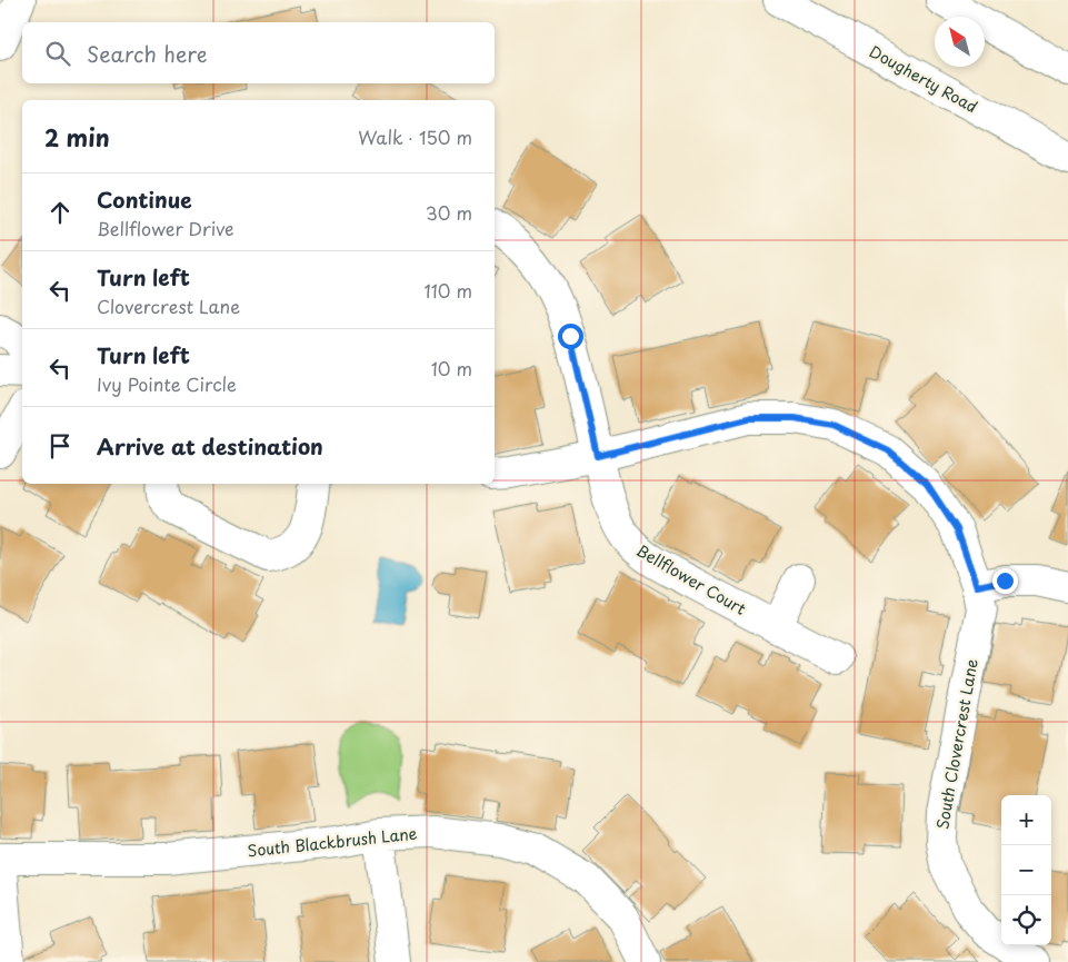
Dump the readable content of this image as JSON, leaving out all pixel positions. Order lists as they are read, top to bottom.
{
  "streets": {
    "street": [
      "Dougherty Road",
      "Bellflower Court",
      "South Clovercrest Lane",
      "South Blackbrush Lane"
    ]
  },
  "crossings": [
    ["Bellflower Court", "South Clovercrest Lane"]
  ],
  "north": "top left",
  "page": {
    "search": "Search here",
    "heading": ["2 min", "Walk · 150 m"],
    "list": [
      ["Continue", "Bellflower Drive", "30 m"],
      ["Turn left", "Clovercrest Lane", "110 m"],
      ["Turn left", "Ivy Pointe Circle", "10 m"],
      "Arrive at destination"
    ],
    "map_buttons": ["+", "−"]
  }
}
